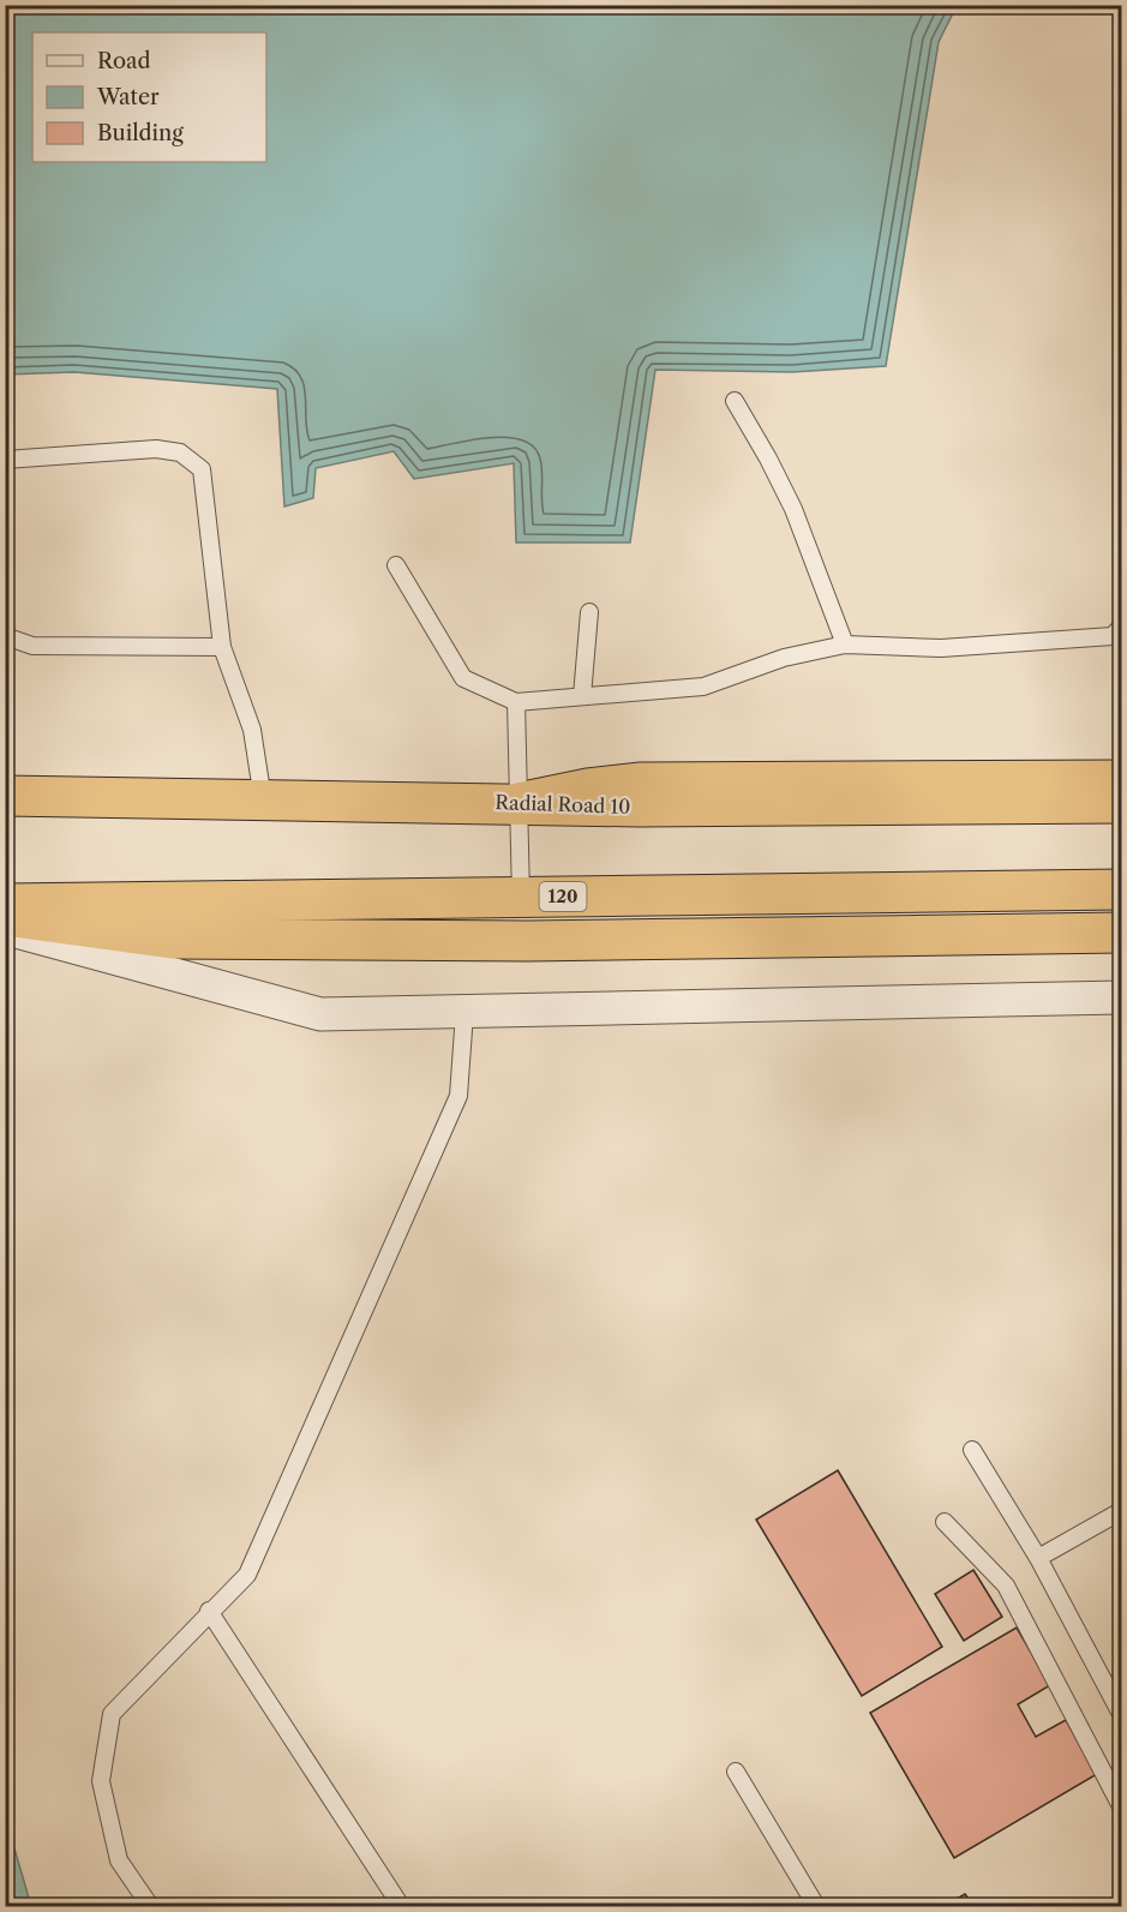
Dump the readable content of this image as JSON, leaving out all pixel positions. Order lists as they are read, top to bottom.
{
  "streets": {
    "highway": ["Radial Road 10", "120"]
  },
  "legend": ["Road", "Water", "Building"]
}
